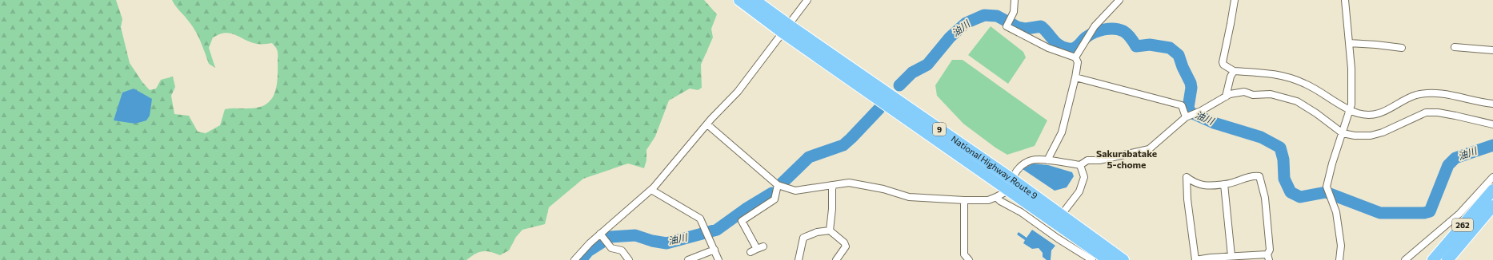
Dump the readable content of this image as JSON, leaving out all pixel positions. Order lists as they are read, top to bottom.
{
  "streets": {
    "highway": ["9", "National Highway Route 9", "262"]
  },
  "districts": ["Sakurabatake 5-chome"],
  "water": ["油川"]
}
